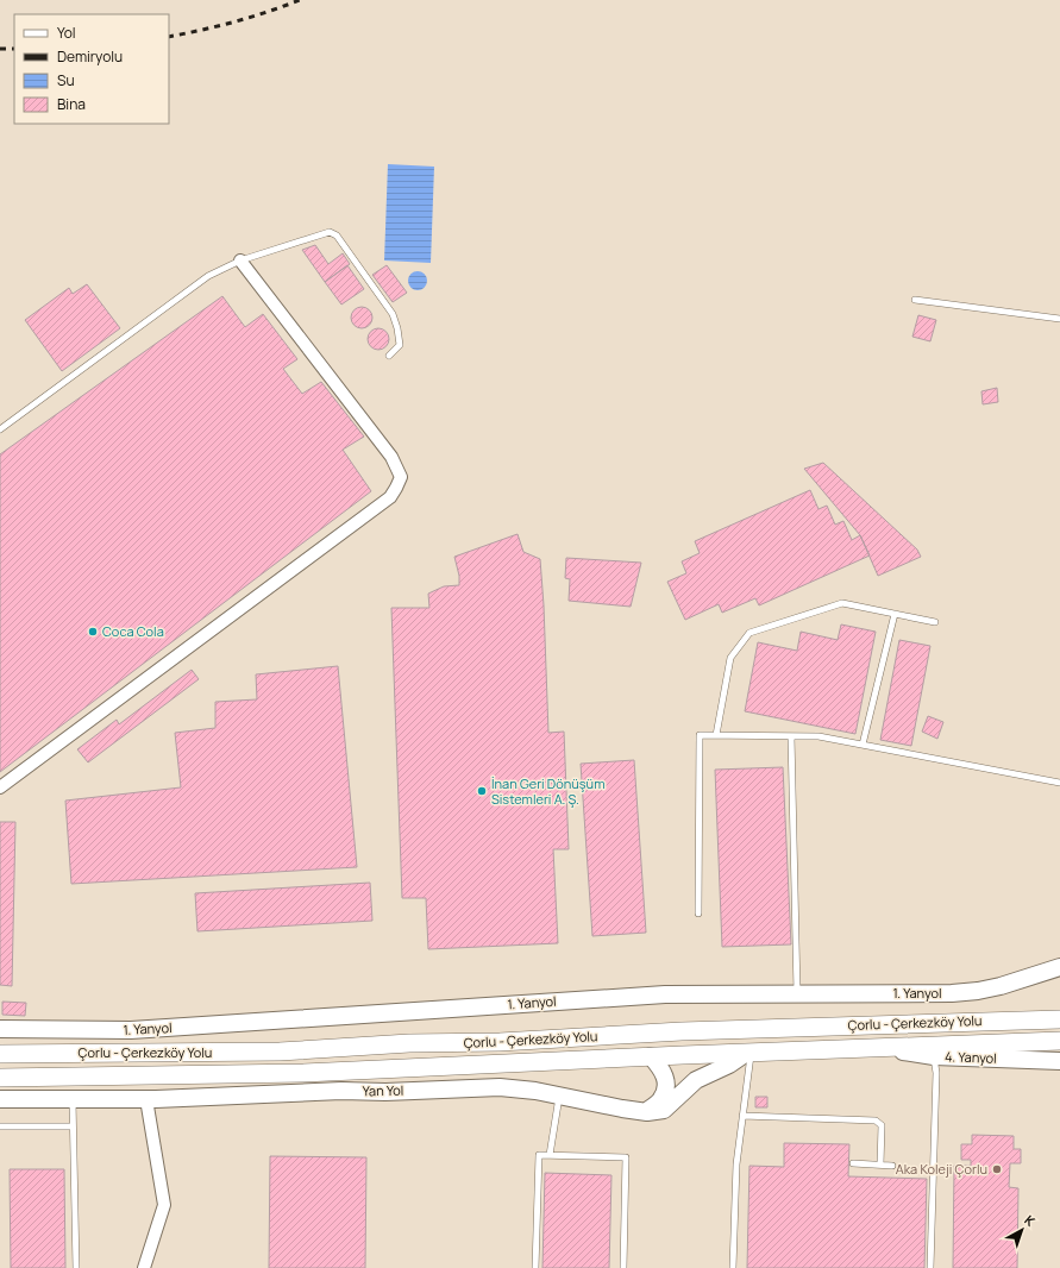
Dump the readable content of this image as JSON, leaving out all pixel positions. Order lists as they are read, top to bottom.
{
  "streets": {
    "main road": [
      "1. Yanyol",
      "Çorlu - Çerkezköy Yolu",
      "4. Yanyol",
      "Yan Yol"
    ]
  },
  "crossings": [
    ["Çorlu - Çerkezköy Yolu", "4. Yanyol"],
    ["Çorlu - Çerkezköy Yolu", "Yan Yol"]
  ],
  "places": ["Coca Cola", "İnan Geri Dönüşüm Sistemleri A. Ş.", "Aka Koleji Çorlu"],
  "legend": [
    "Yol",
    "Demiryolu",
    "Su",
    "Bina"
  ],
  "north": "top right"
}
